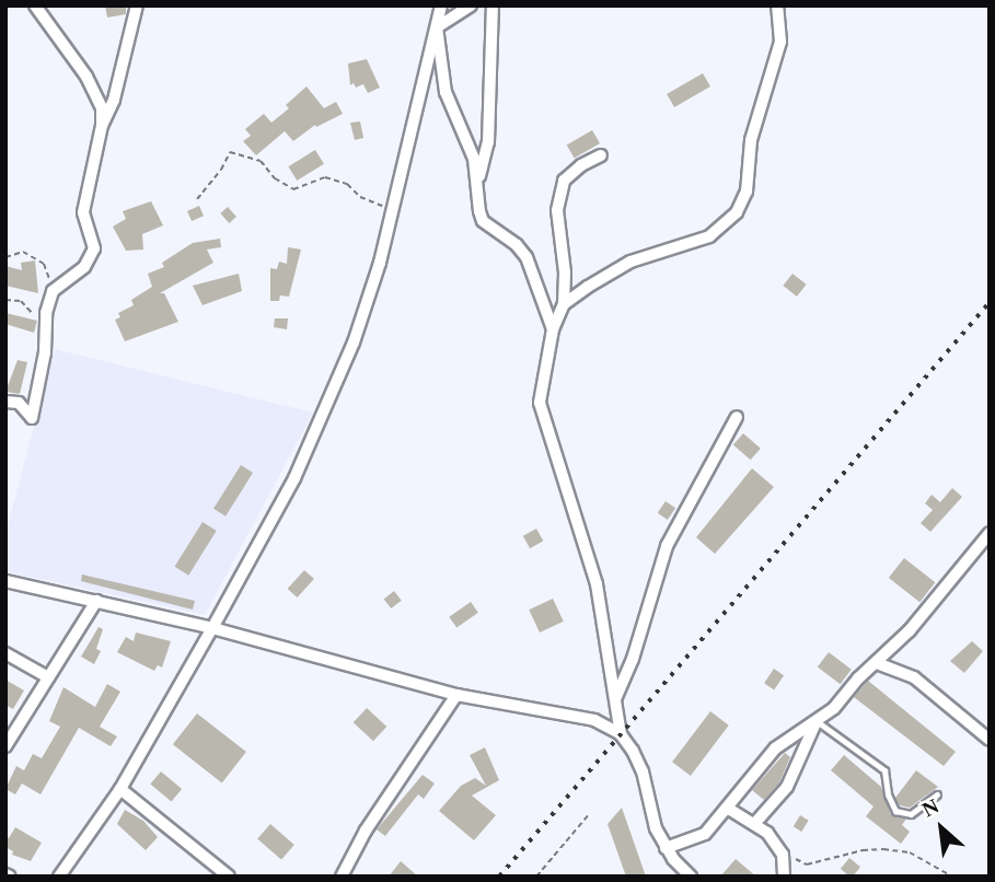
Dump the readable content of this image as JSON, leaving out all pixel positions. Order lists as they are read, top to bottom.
{
  "north": "top left"
}
